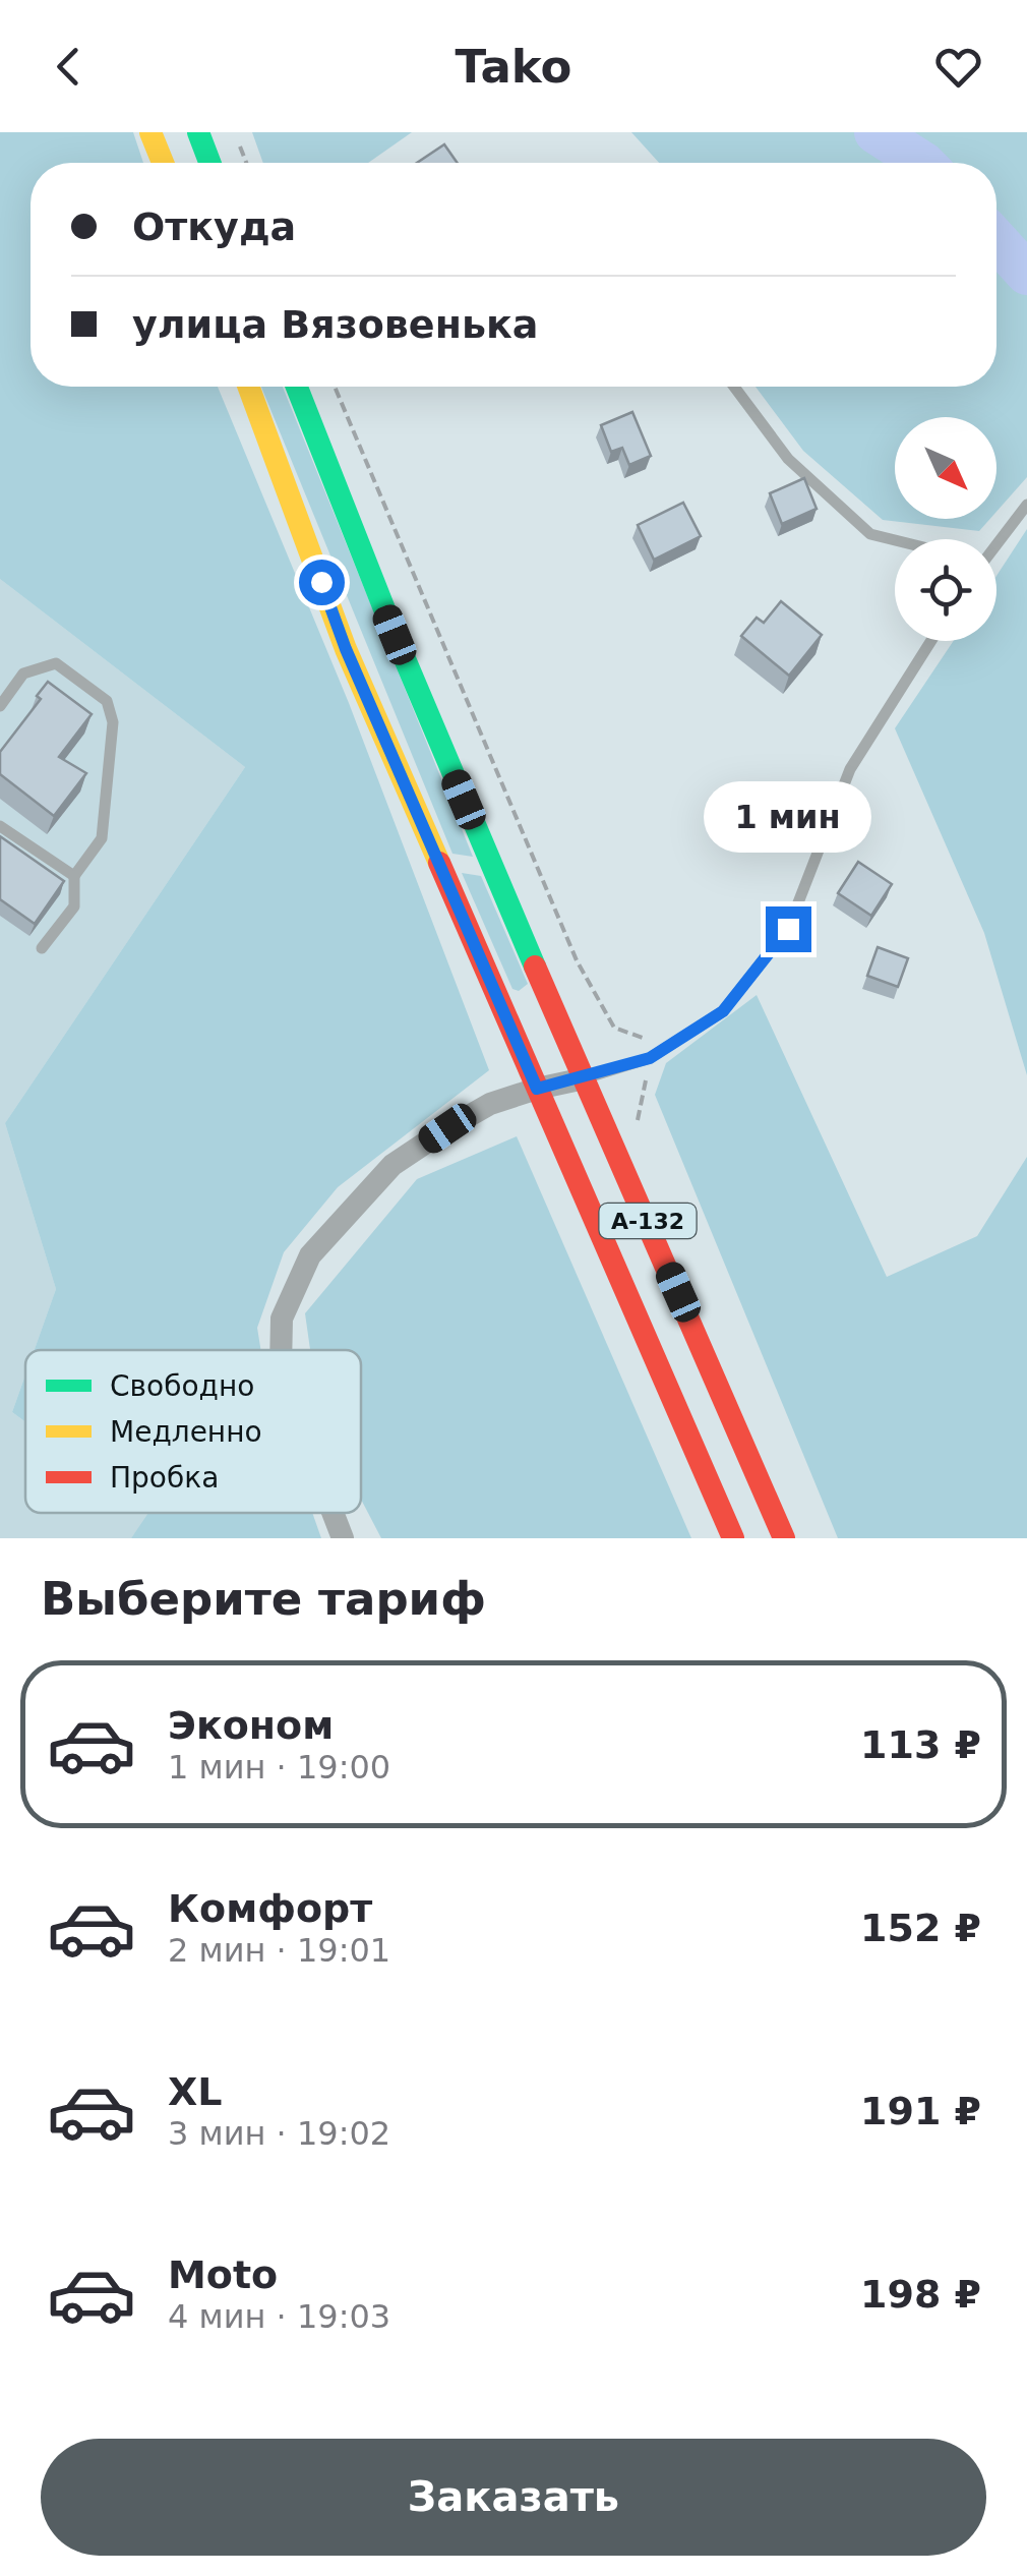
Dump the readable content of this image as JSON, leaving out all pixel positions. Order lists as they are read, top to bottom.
{
  "streets": {
    "main road": ["А-132"]
  },
  "legend": ["Свободно", "Медленно", "Пробка"],
  "north": "bottom right",
  "page": {
    "header": "Tako",
    "banner": ["Откуда", "улица Вязовенька"],
    "bubble": "1 мин",
    "heading": "Выберите тариф",
    "list": [
      {
        "name": "Эконом",
        "note": "1 мин · 19:00",
        "value": "113 ₽"
      },
      {
        "name": "Комфорт",
        "note": "2 мин · 19:01",
        "value": "152 ₽"
      },
      {
        "name": "XL",
        "note": "3 мин · 19:02",
        "value": "191 ₽"
      },
      {
        "name": "Moto",
        "note": "4 мин · 19:03",
        "value": "198 ₽"
      }
    ],
    "buttons": "Заказать"
  }
}
